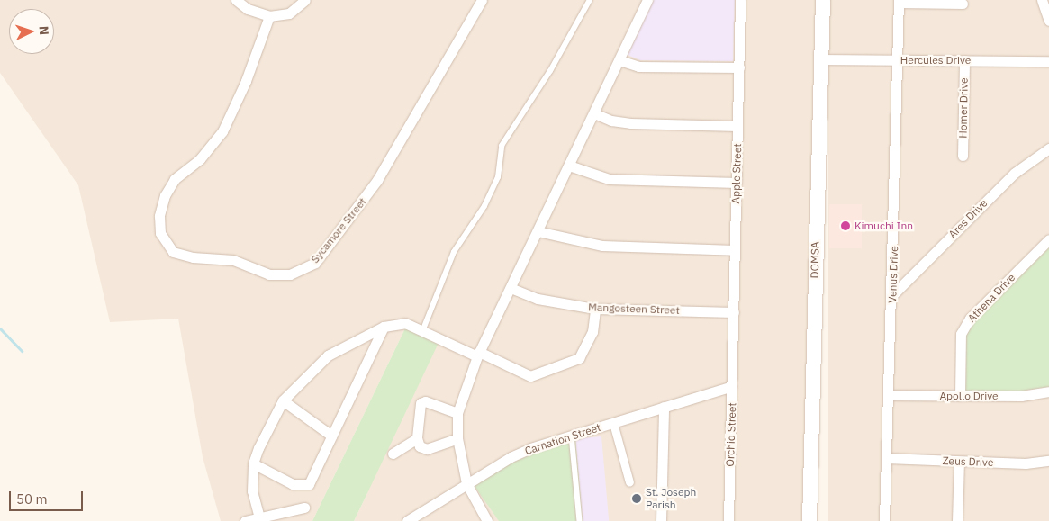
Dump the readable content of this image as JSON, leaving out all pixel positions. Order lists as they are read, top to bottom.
{
  "streets": {
    "main road": ["DOMSA"],
    "street": [
      "Hercules Drive",
      "Homer Drive",
      "Apple Street",
      "Ares Drive",
      "Sycamore Street",
      "Venus Drive",
      "Athena Drive",
      "Mangosteen Street",
      "Apollo Drive",
      "Orchid Street",
      "Carnation Street",
      "Zeus Drive"
    ]
  },
  "crossings": [
    ["Hercules Drive", "Homer Drive"],
    ["Hercules Drive", "DOMSA"],
    ["Hercules Drive", "Venus Drive"],
    ["Apple Street", "Mangosteen Street"],
    ["Apple Street", "Orchid Street"],
    ["Ares Drive", "Venus Drive"],
    ["Venus Drive", "Apollo Drive"],
    ["Venus Drive", "Zeus Drive"],
    ["Athena Drive", "Apollo Drive"],
    ["Orchid Street", "Carnation Street"]
  ],
  "places": ["Kimuchi Inn", "St. Joseph Parish"],
  "scale_bar": "50 m",
  "north": "right"
}
